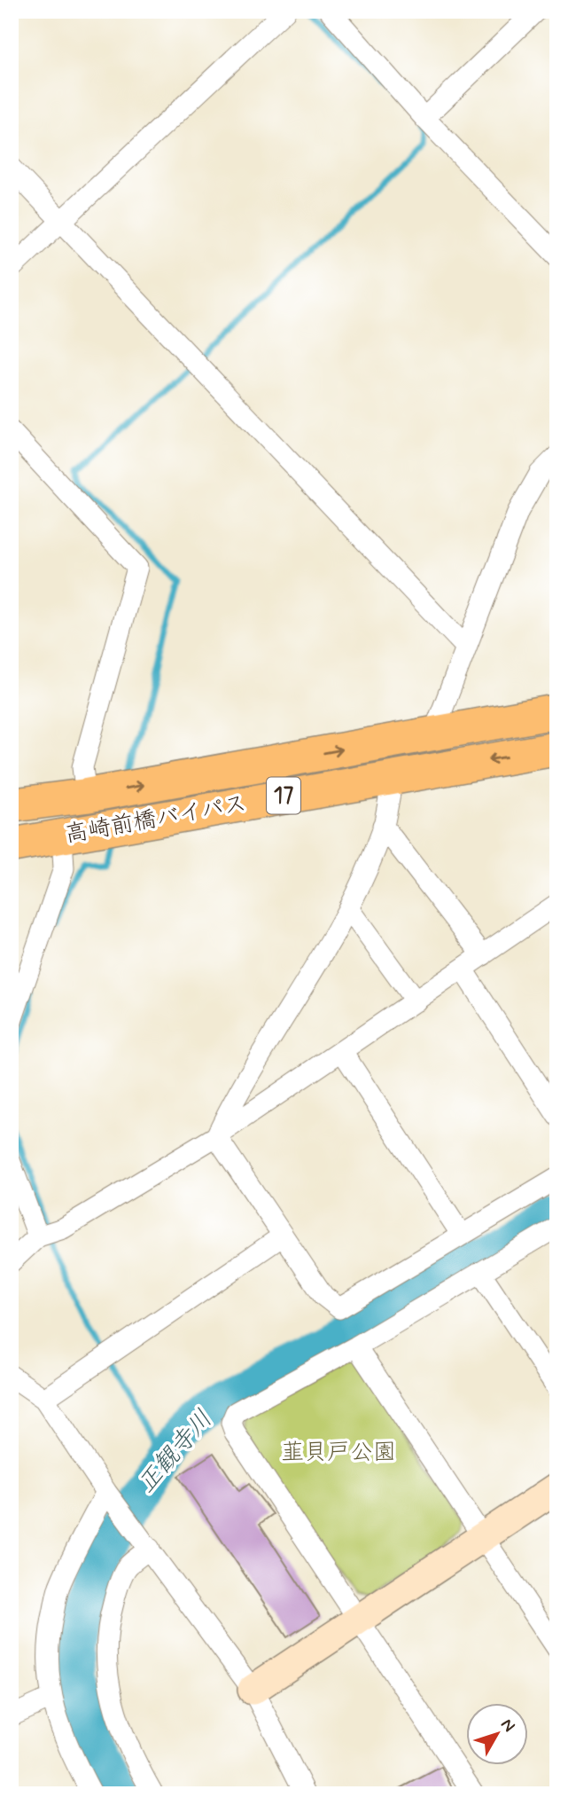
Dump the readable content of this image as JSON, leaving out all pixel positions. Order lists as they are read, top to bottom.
{
  "streets": {
    "highway": ["17", "高崎前橋バイパス"]
  },
  "water": ["正観寺川"],
  "parks": ["韮貝戸公園"],
  "north": "top right"
}
